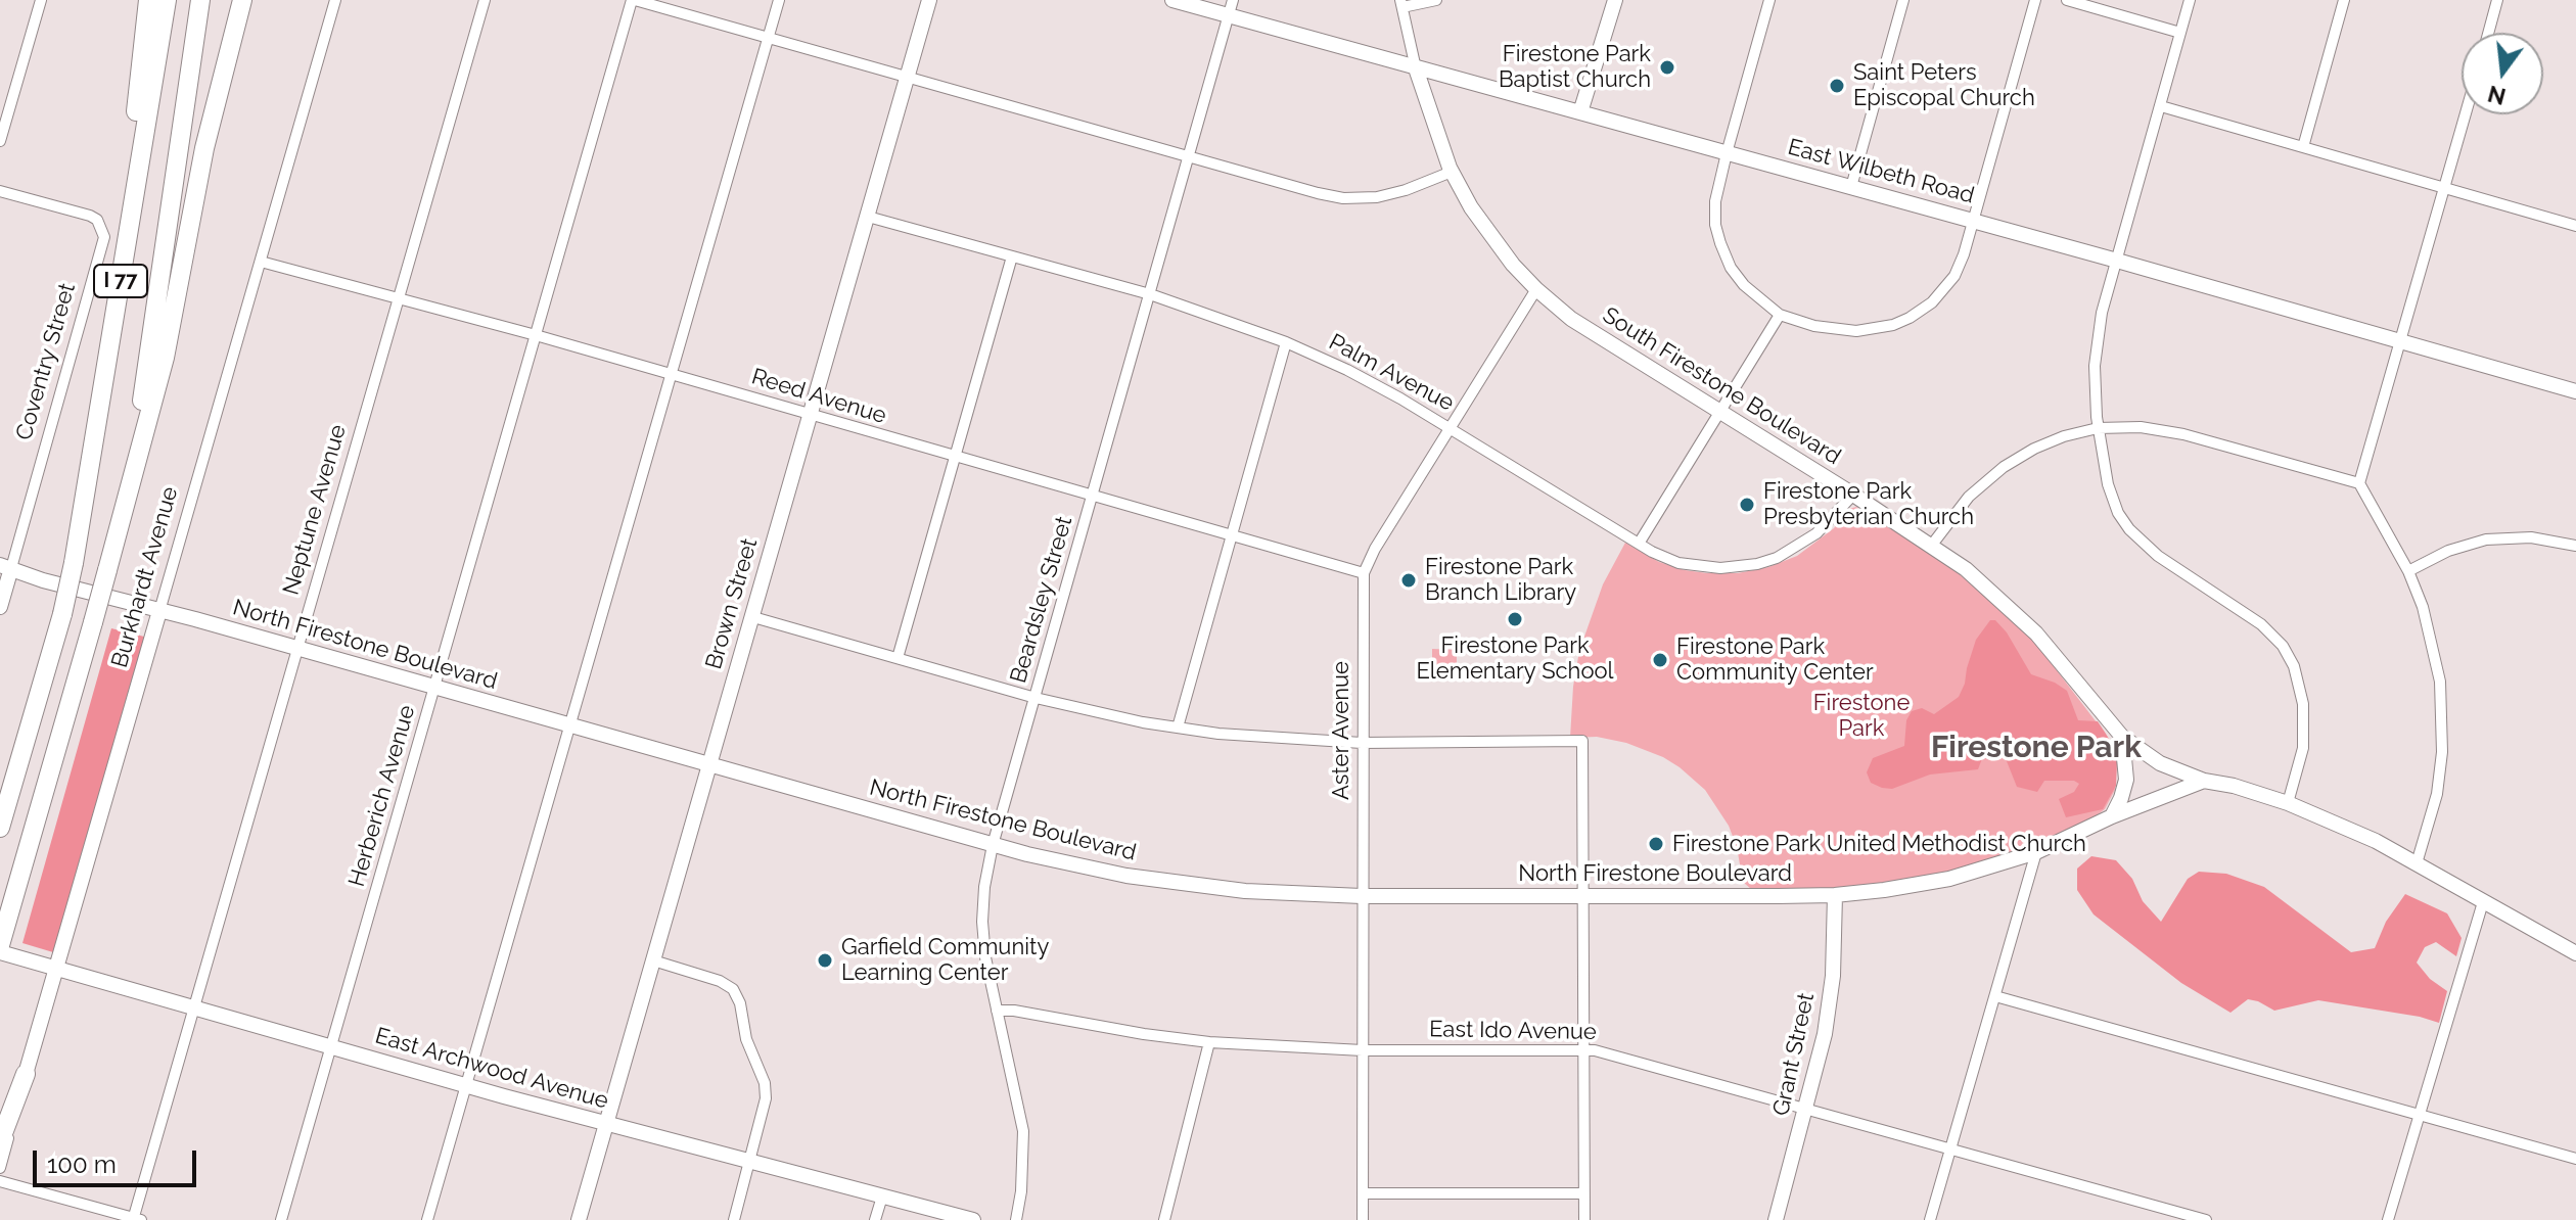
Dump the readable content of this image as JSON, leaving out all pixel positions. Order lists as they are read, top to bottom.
{
  "streets": {
    "highway": ["I 77"],
    "street": [
      "East Wilbeth Road",
      "Coventry Street",
      "Palm Avenue",
      "South Firestone Boulevard",
      "Reed Avenue",
      "Neptune Avenue",
      "Burkhardt Avenue",
      "Beardsley Street",
      "Brown Street",
      "North Firestone Boulevard",
      "Aster Avenue",
      "Herberich Avenue",
      "East Ido Avenue",
      "Grant Street",
      "East Archwood Avenue"
    ]
  },
  "crossings": [
    ["East Wilbeth Road", "South Firestone Boulevard"],
    ["East Wilbeth Road", "Beardsley Street"],
    ["Coventry Street", "North Firestone Boulevard"],
    ["Palm Avenue", "South Firestone Boulevard"],
    ["Palm Avenue", "Beardsley Street"],
    ["Palm Avenue", "Brown Street"],
    ["Palm Avenue", "Aster Avenue"],
    ["South Firestone Boulevard", "North Firestone Boulevard"],
    ["South Firestone Boulevard", "Aster Avenue"],
    ["Reed Avenue", "Neptune Avenue"],
    ["Reed Avenue", "Burkhardt Avenue"],
    ["Reed Avenue", "Beardsley Street"],
    ["Reed Avenue", "Brown Street"],
    ["Reed Avenue", "Aster Avenue"],
    ["Reed Avenue", "Herberich Avenue"],
    ["Neptune Avenue", "North Firestone Boulevard"],
    ["Neptune Avenue", "East Archwood Avenue"],
    ["Burkhardt Avenue", "North Firestone Boulevard"],
    ["Burkhardt Avenue", "East Archwood Avenue"],
    ["Beardsley Street", "North Firestone Boulevard"],
    ["Beardsley Street", "East Ido Avenue"],
    ["Brown Street", "North Firestone Boulevard"],
    ["Brown Street", "East Archwood Avenue"],
    ["North Firestone Boulevard", "Aster Avenue"],
    ["North Firestone Boulevard", "Herberich Avenue"],
    ["North Firestone Boulevard", "Grant Street"],
    ["Aster Avenue", "East Ido Avenue"],
    ["Herberich Avenue", "East Archwood Avenue"],
    ["East Ido Avenue", "Grant Street"]
  ],
  "districts": ["Firestone Park"],
  "parks": ["Firestone Park"],
  "places": [
    "Firestone Park Baptist Church",
    "Saint Peters Episcopal Church",
    "Firestone Park Presbyterian Church",
    "Firestone Park Branch Library",
    "Firestone Park Elementary School",
    "Firestone Park Community Center",
    "Firestone Park United Methodist Church",
    "Garfield Community Learning Center"
  ],
  "scale_bar": "100 m",
  "north": "bottom"
}
